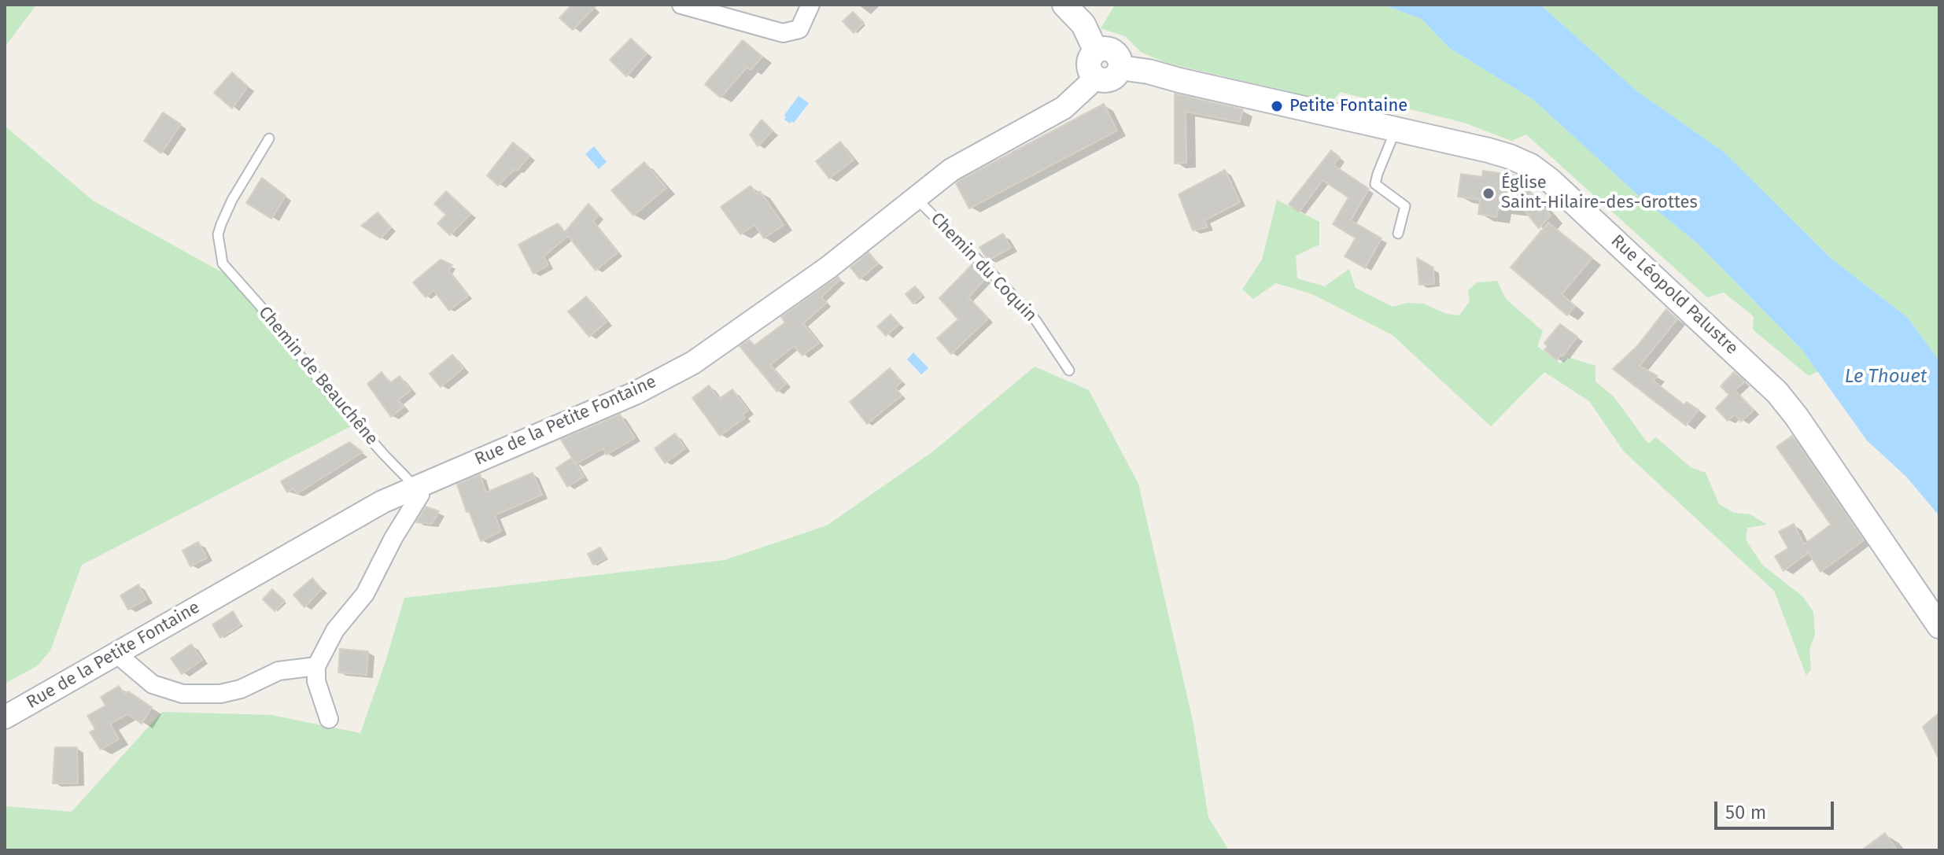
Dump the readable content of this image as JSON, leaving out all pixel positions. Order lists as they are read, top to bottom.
{
  "streets": {
    "main road": ["Rue Léopold Palustre"],
    "street": ["Rue de la Petite Fontaine"],
    "lane": ["Chemin du Coquin", "Chemin de Beauchêne"]
  },
  "crossings": [
    ["Chemin du Coquin", "Rue de la Petite Fontaine"],
    ["Rue Léopold Palustre", "Rue de la Petite Fontaine"],
    ["Chemin de Beauchêne", "Rue de la Petite Fontaine"]
  ],
  "water": ["Le Thouet"],
  "places": ["Petite Fontaine", "Église Saint-Hilaire-des-Grottes"],
  "scale_bar": "50 m"
}
